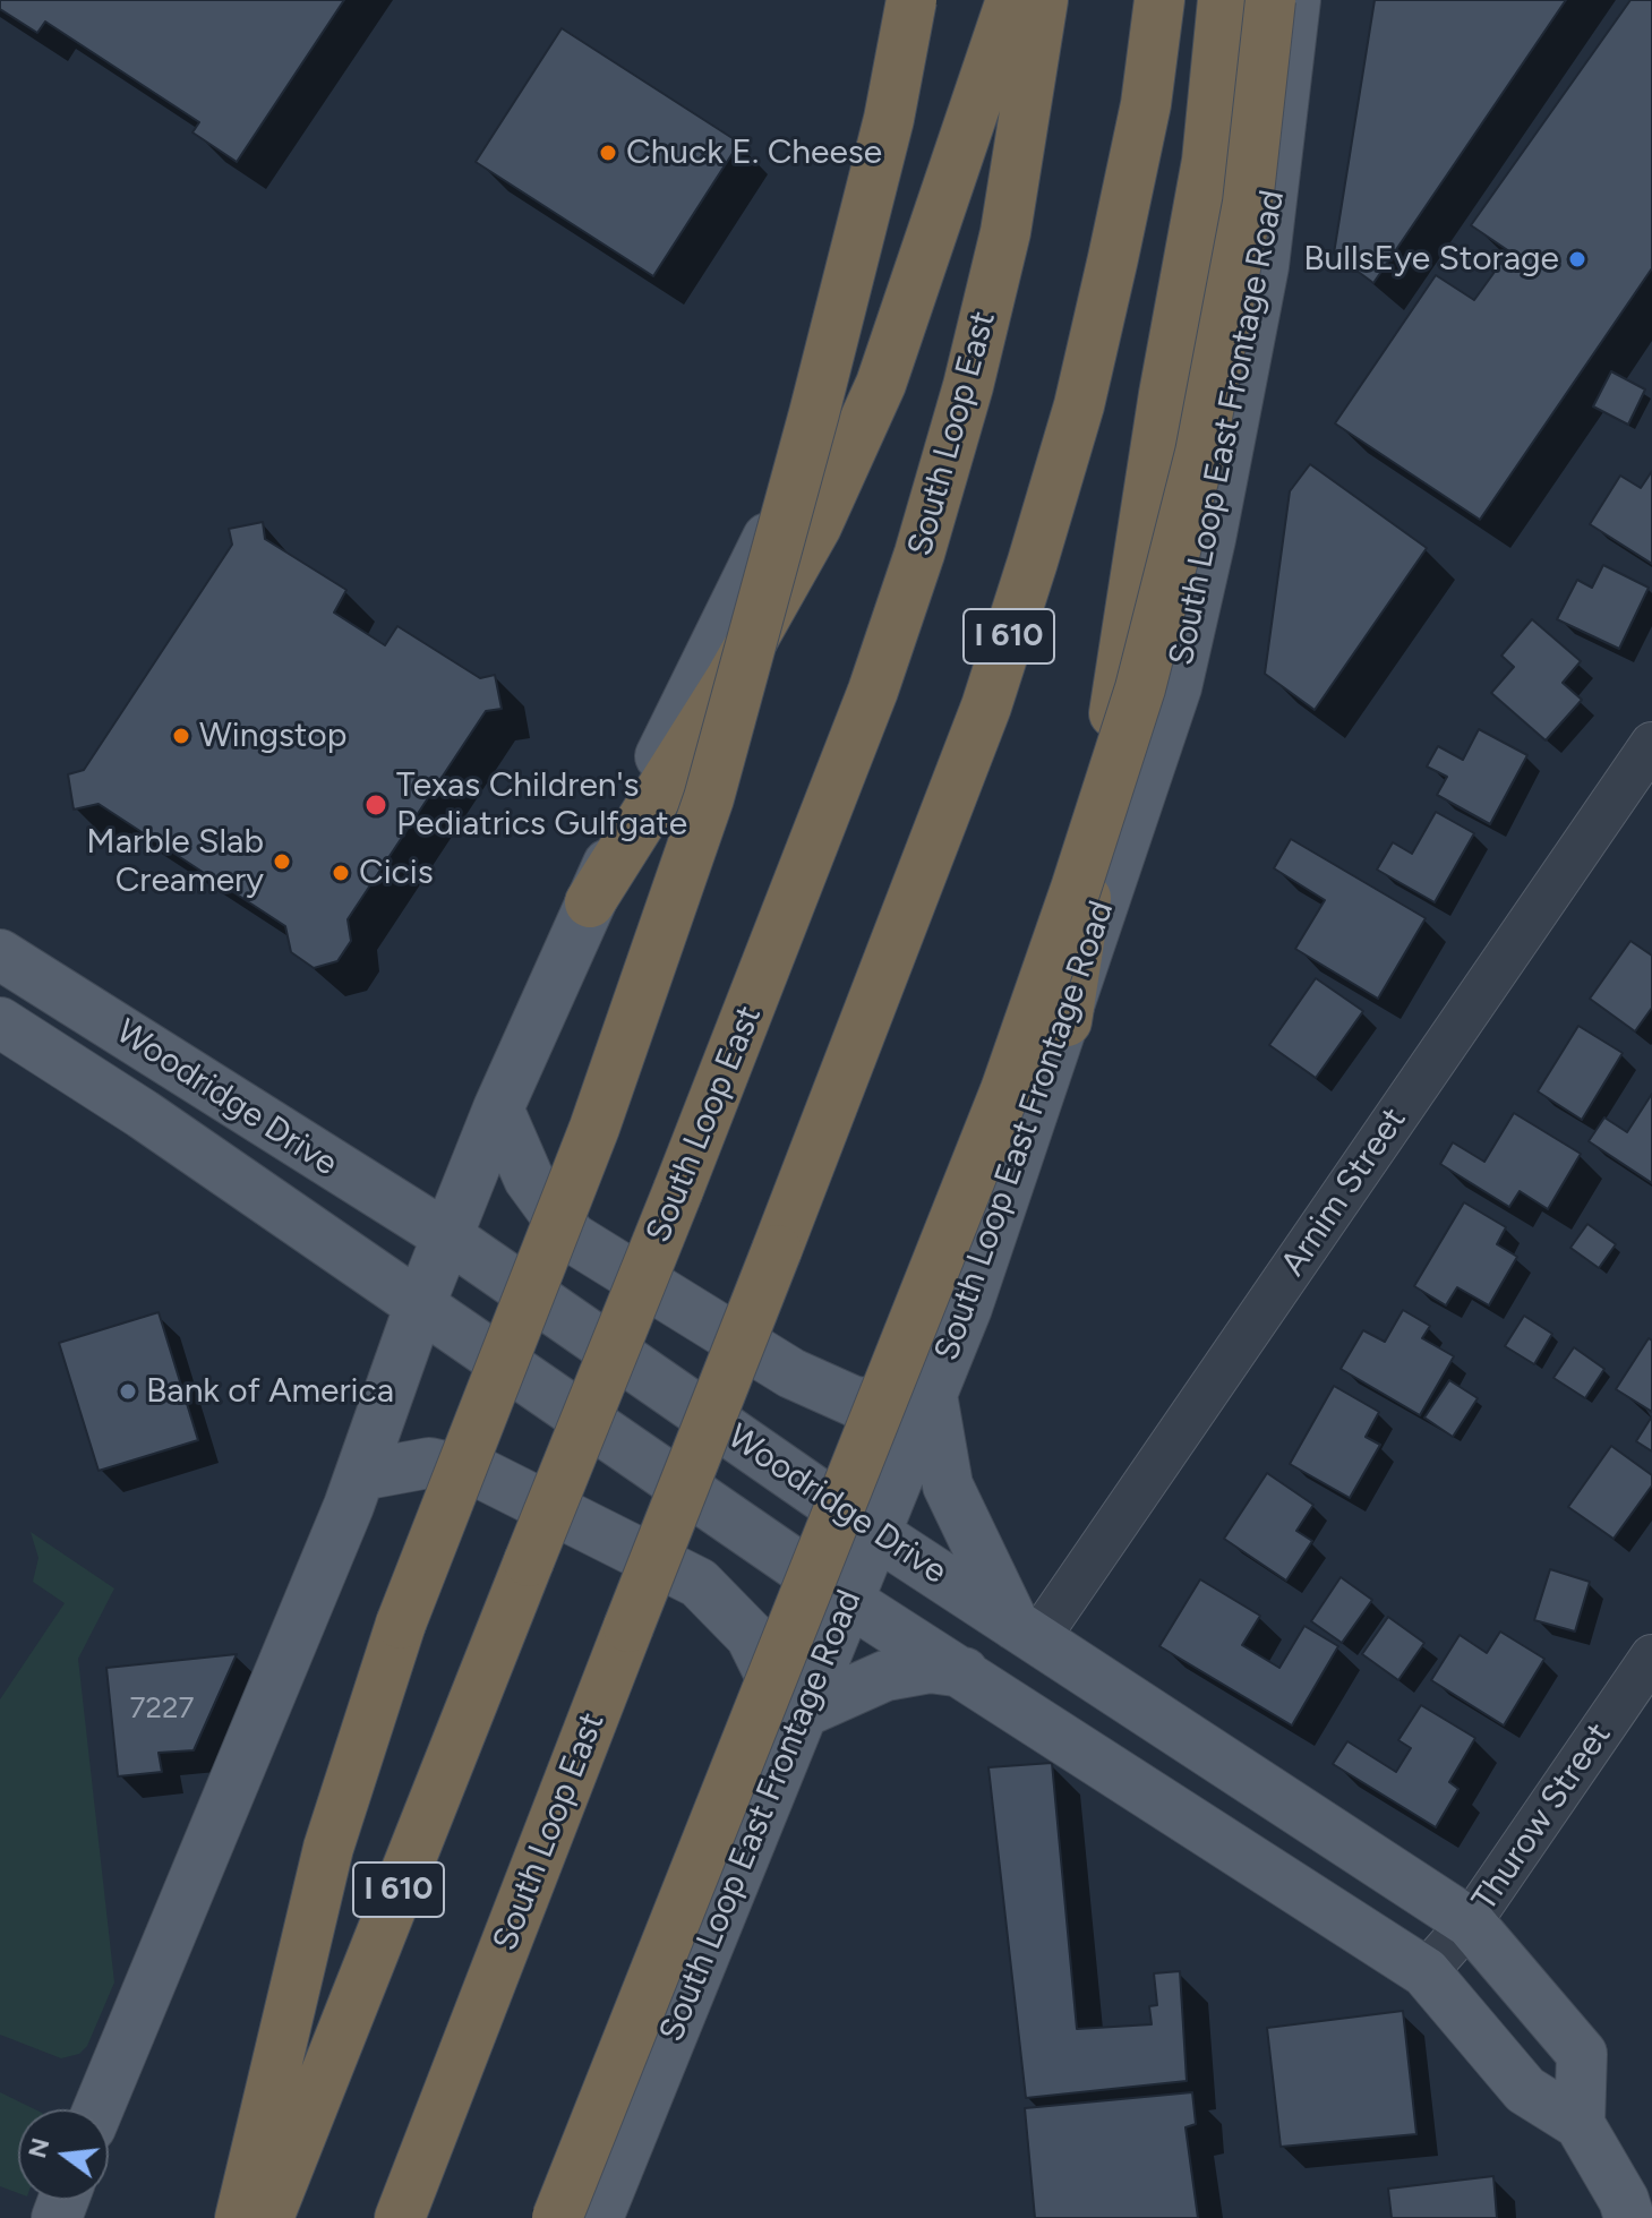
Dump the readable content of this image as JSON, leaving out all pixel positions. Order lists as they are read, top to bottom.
{
  "streets": {
    "highway": ["South Loop East", "I 610"],
    "main road": ["South Loop East Frontage Road", "Woodridge Drive"],
    "street": ["Arnim Street", "Thurow Street"]
  },
  "crossings": [
    ["South Loop East Frontage Road", "Woodridge Drive"],
    ["Woodridge Drive", "Arnim Street"],
    ["Woodridge Drive", "Thurow Street"]
  ],
  "places": [
    "Chuck E. Cheese",
    "BullsEye Storage",
    "Wingstop",
    "Texas Children's Pediatrics Gulfgate",
    "Marble Slab Creamery",
    "Cicis",
    "Bank of America"
  ],
  "house_numbers": ["7227"],
  "north": "left"
}
